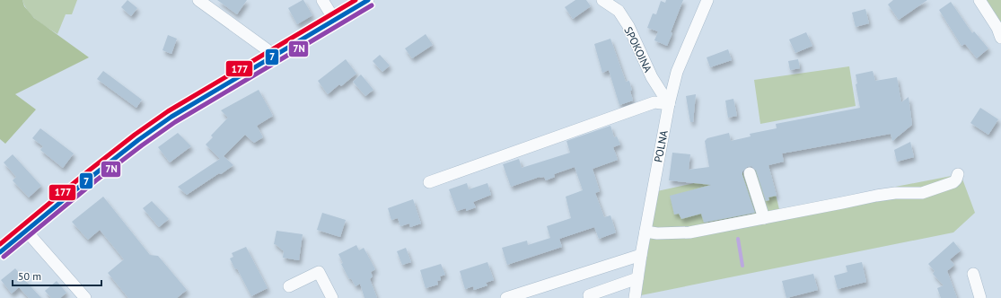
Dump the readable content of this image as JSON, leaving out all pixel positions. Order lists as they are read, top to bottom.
{
  "streets": {
    "street": ["SPOKOJNA", "POLNA"]
  },
  "crossings": [
    ["SPOKOJNA", "POLNA"]
  ],
  "lines": ["transit line 7", "transit line 177", "transit line 7N"],
  "scale_bar": "50 m"
}
